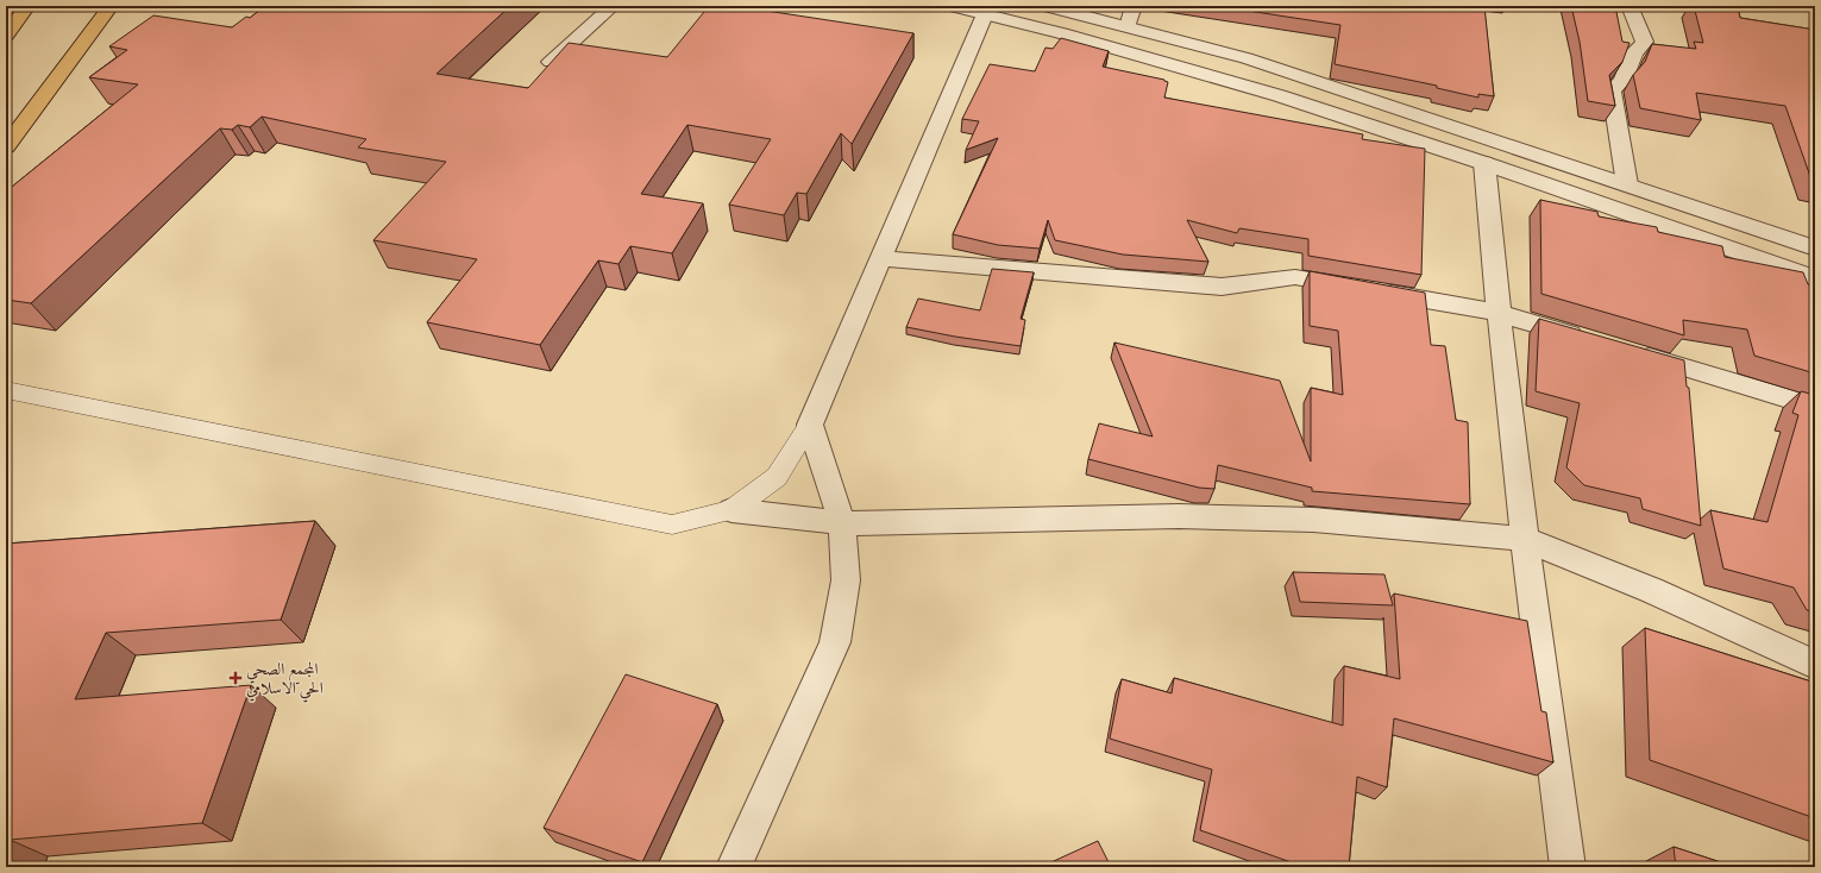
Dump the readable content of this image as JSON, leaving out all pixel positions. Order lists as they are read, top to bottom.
{
  "places": {
    "health": ["المجمع الصحي الحي الاسلامي"]
  }
}
